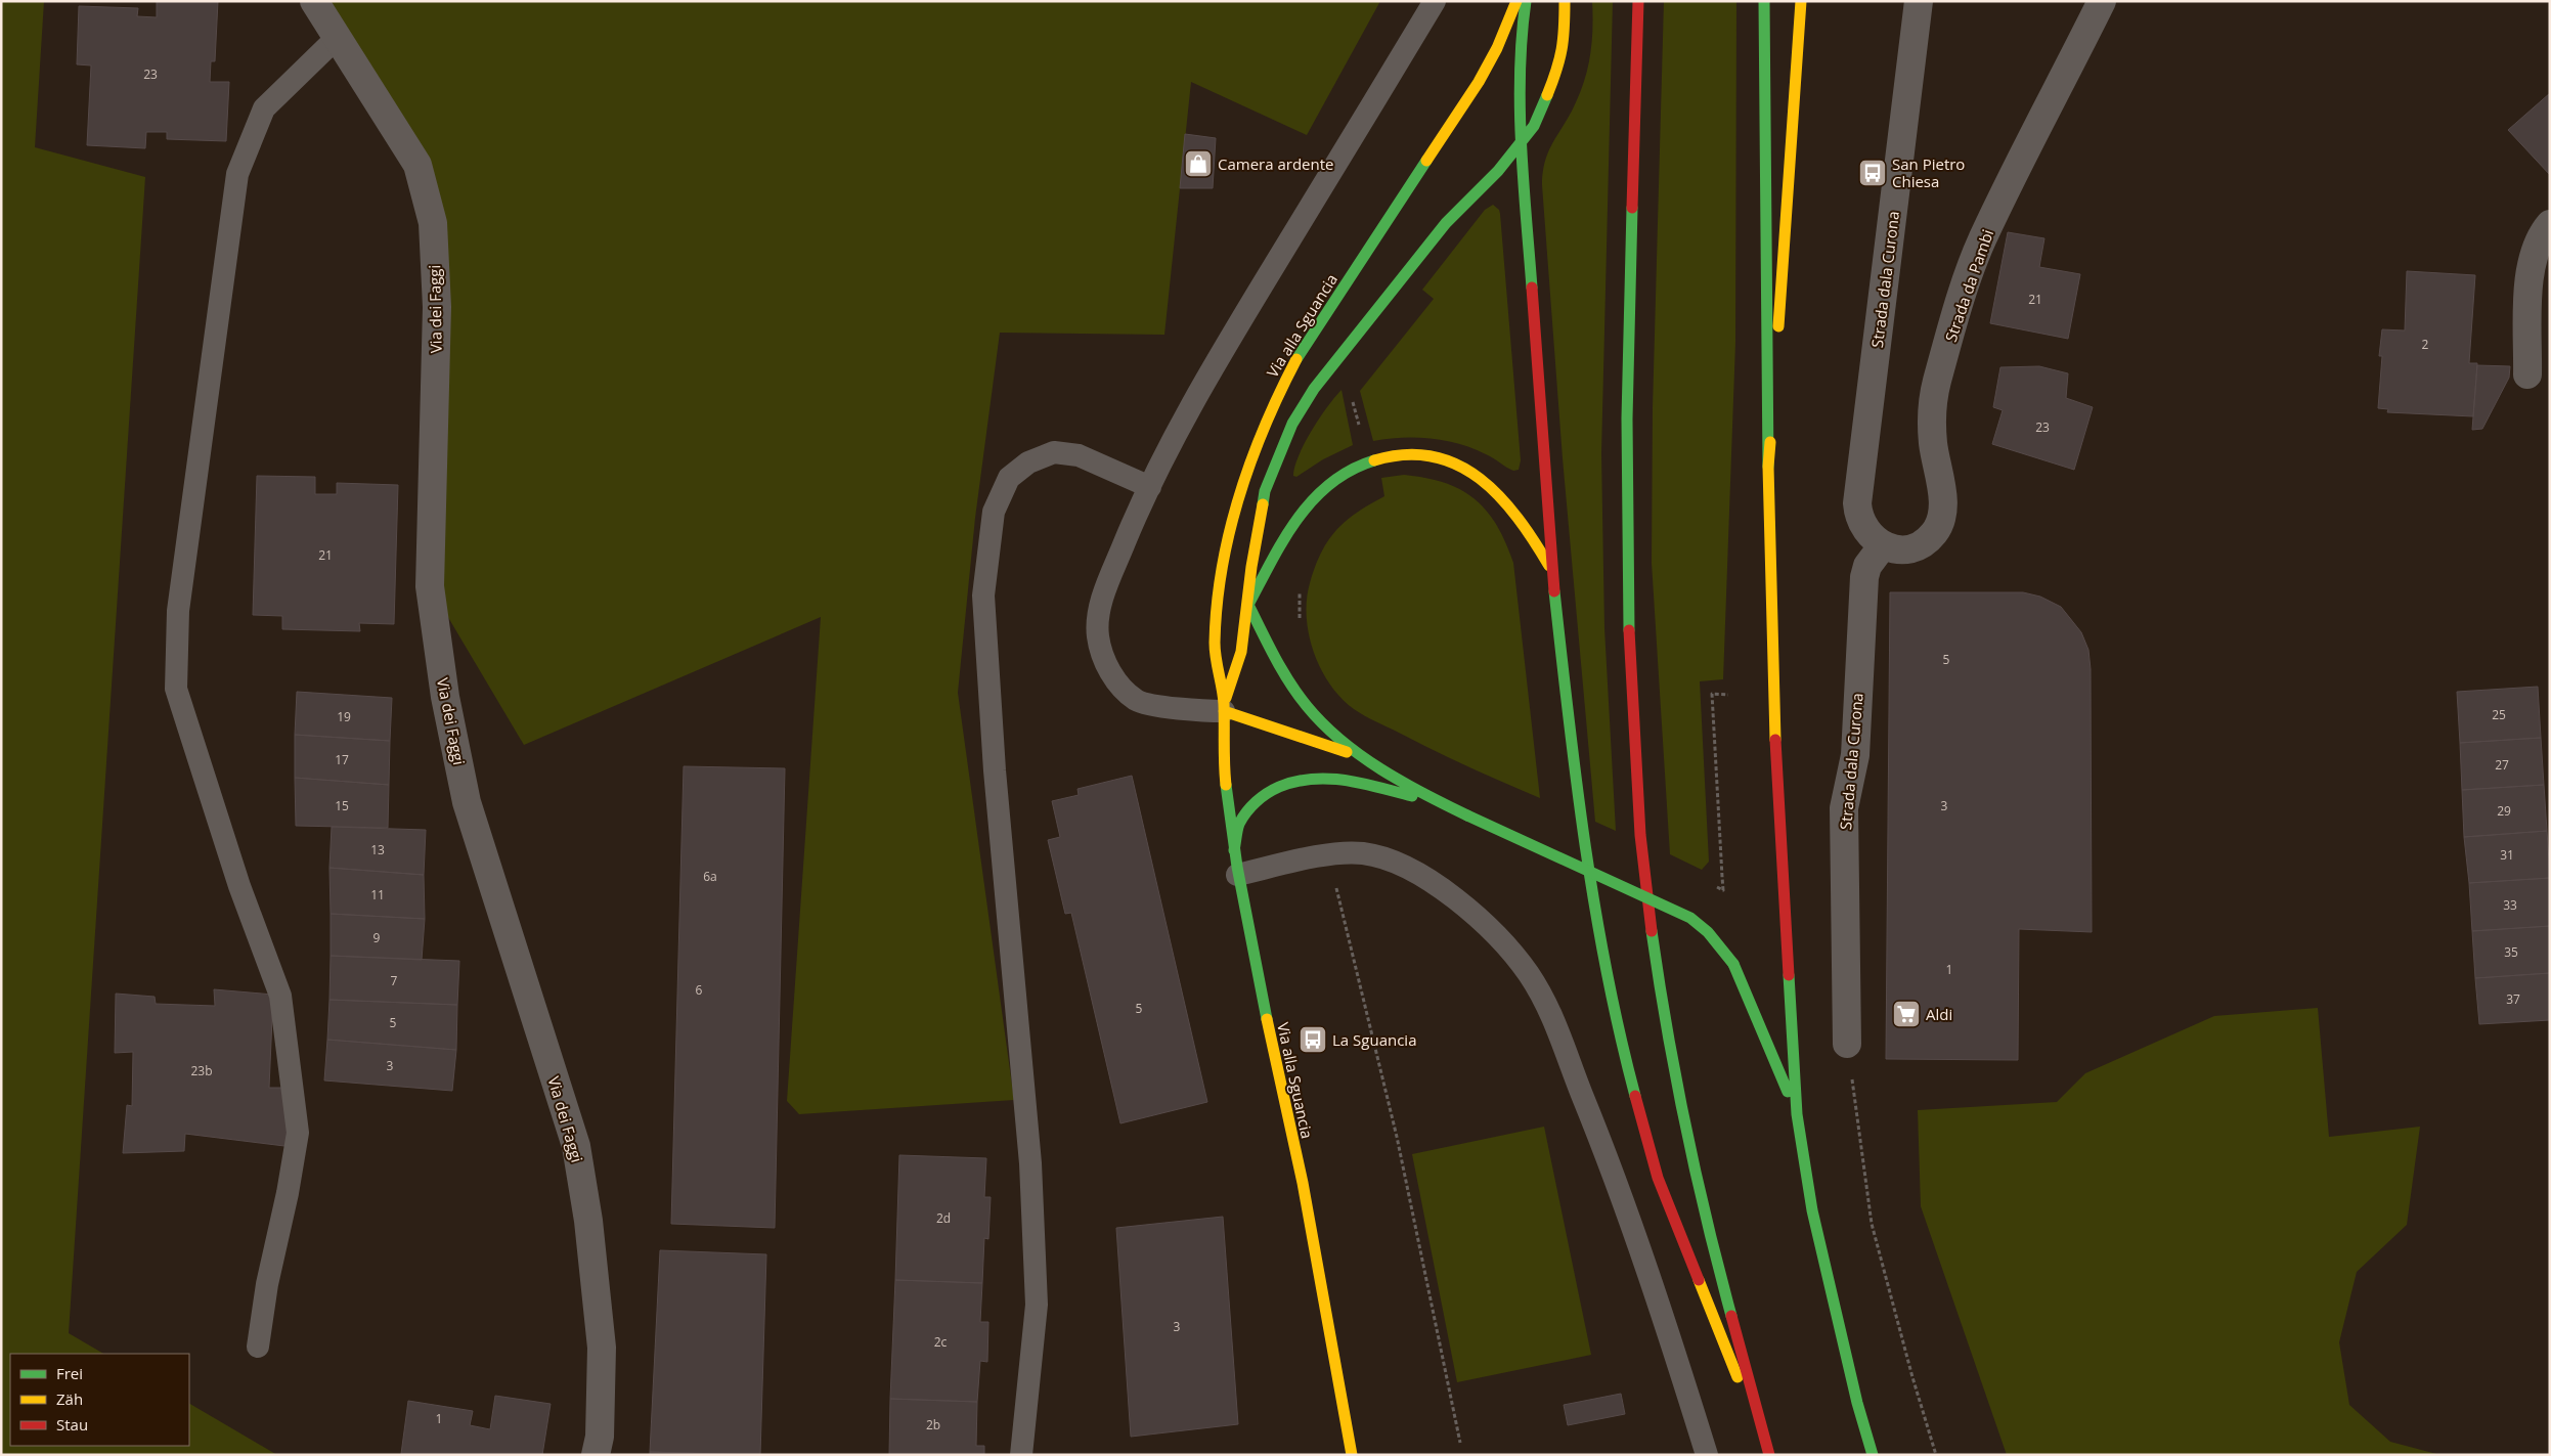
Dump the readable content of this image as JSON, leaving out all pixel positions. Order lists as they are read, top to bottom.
{
  "streets": {
    "main road": ["Via alla Sguancia"],
    "street": ["Strada dala Curona", "Strada da Pambi", "Via dei Faggi"]
  },
  "crossings": [
    ["Strada dala Curona", "Strada da Pambi"]
  ],
  "places": {
    "shop": ["Camera ardente"],
    "bus stop": ["San Pietro Chiesa", "La Sguancia"],
    "supermarket": ["Aldi"]
  },
  "house_numbers": [
    "23",
    "21",
    "2",
    "23",
    "21",
    "5",
    "25",
    "19",
    "17",
    "27",
    "15",
    "3",
    "29",
    "13",
    "31",
    "6a",
    "11",
    "33",
    "9",
    "35",
    "1",
    "7",
    "6",
    "37",
    "5",
    "5",
    "3",
    "23b",
    "2d",
    "3",
    "2c",
    "1",
    "2b"
  ],
  "legend": ["Frei", "Zäh", "Stau"]
}
